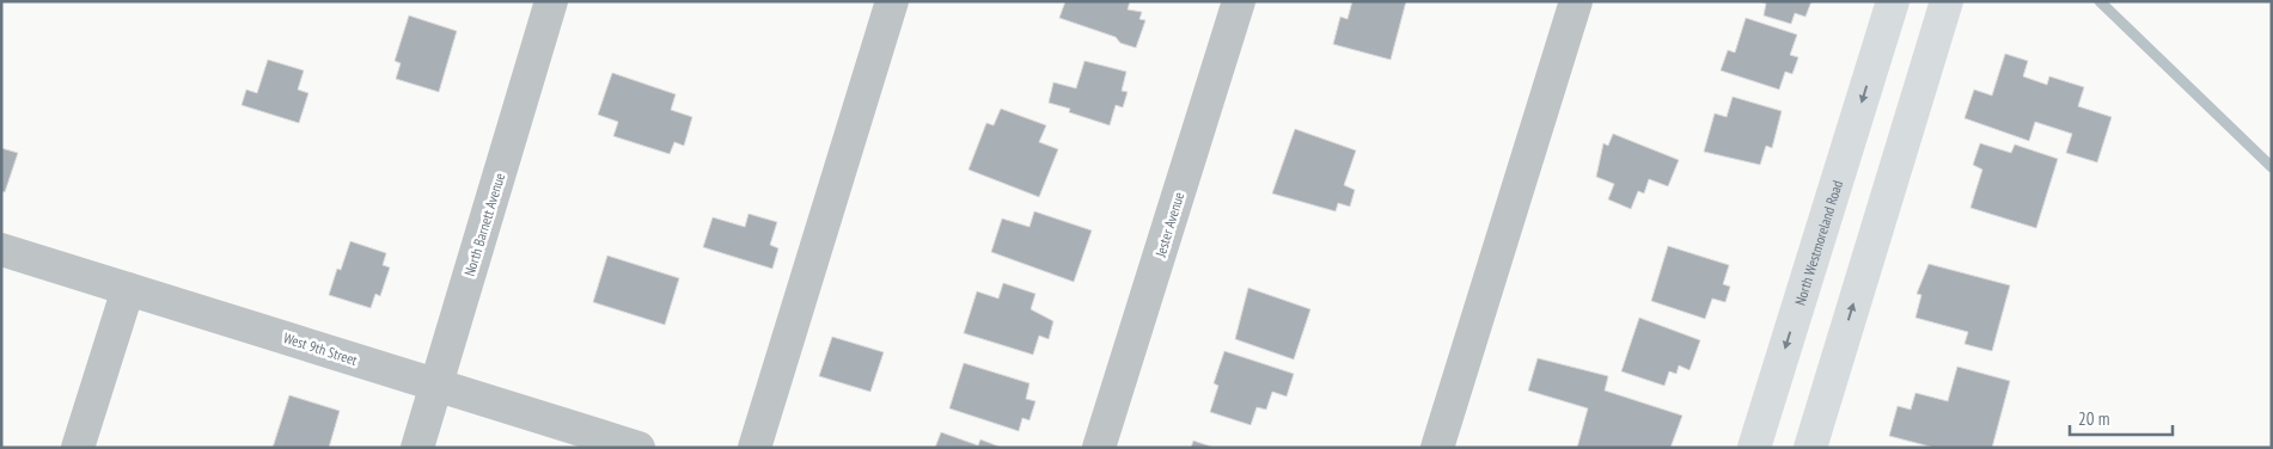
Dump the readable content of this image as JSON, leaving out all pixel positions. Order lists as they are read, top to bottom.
{
  "streets": {
    "main road": ["North Westmoreland Road"],
    "street": ["North Barnett Avenue", "Jester Avenue", "West 9th Street"]
  },
  "crossings": [
    ["North Barnett Avenue", "West 9th Street"]
  ],
  "scale_bar": "20 m"
}
